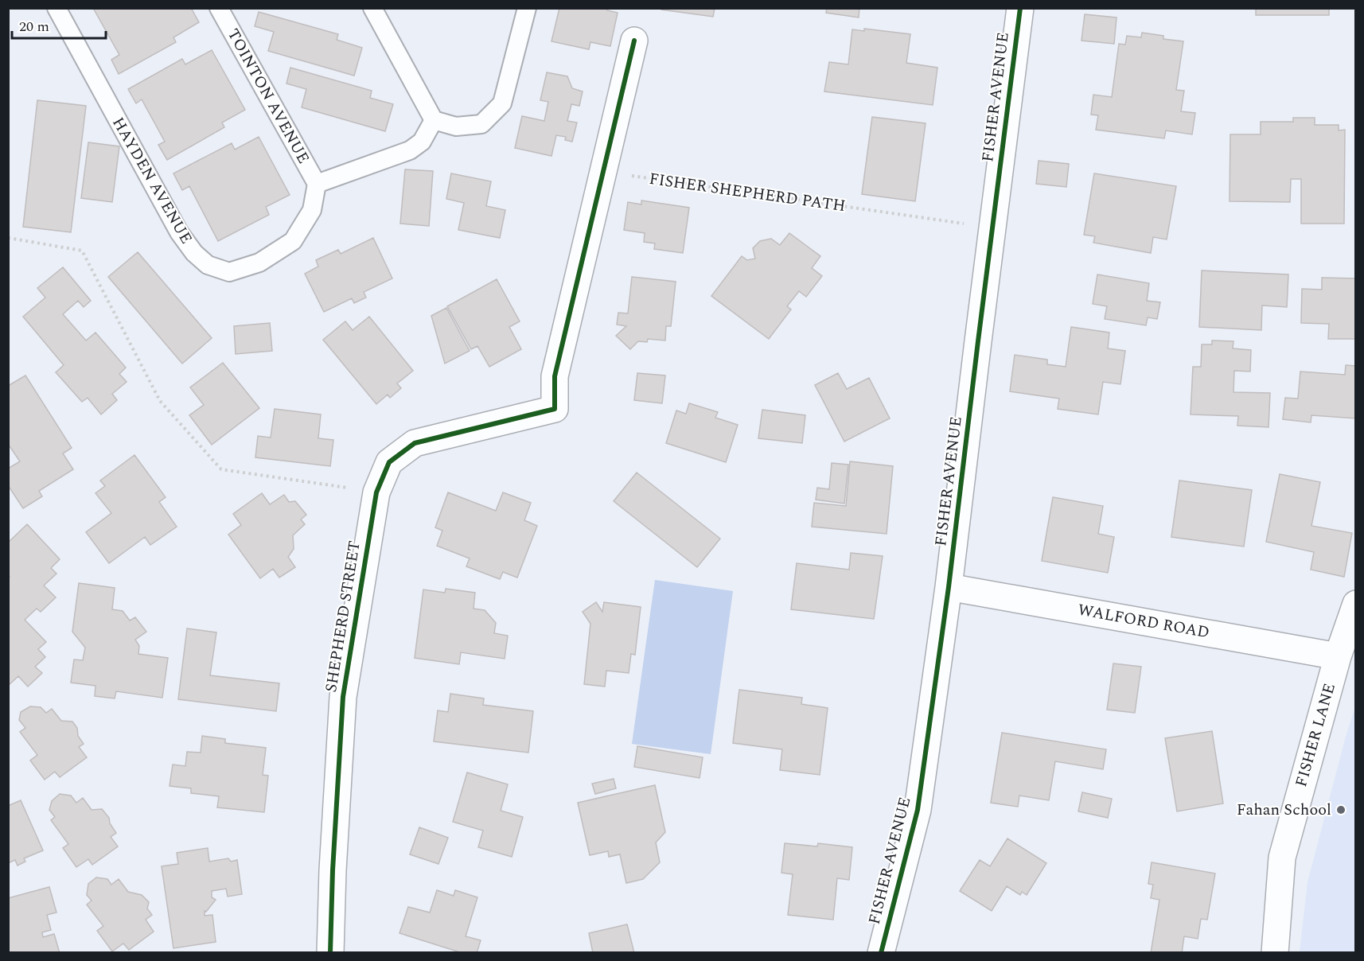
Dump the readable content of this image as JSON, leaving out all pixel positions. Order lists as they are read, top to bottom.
{
  "streets": {
    "street": [
      "FISHER AVENUE",
      "SHEPHERD STREET",
      "WALFORD ROAD",
      "FISHER LANE"
    ],
    "lane": ["TOINTON AVENUE", "HAYDEN AVENUE"],
    "path": ["FISHER SHEPHERD PATH"]
  },
  "crossings": [
    ["TOINTON AVENUE", "HAYDEN AVENUE"],
    ["FISHER AVENUE", "FISHER SHEPHERD PATH"],
    ["FISHER AVENUE", "WALFORD ROAD"],
    ["WALFORD ROAD", "FISHER LANE"]
  ],
  "places": ["Fahan School"],
  "scale_bar": "20 m"
}
